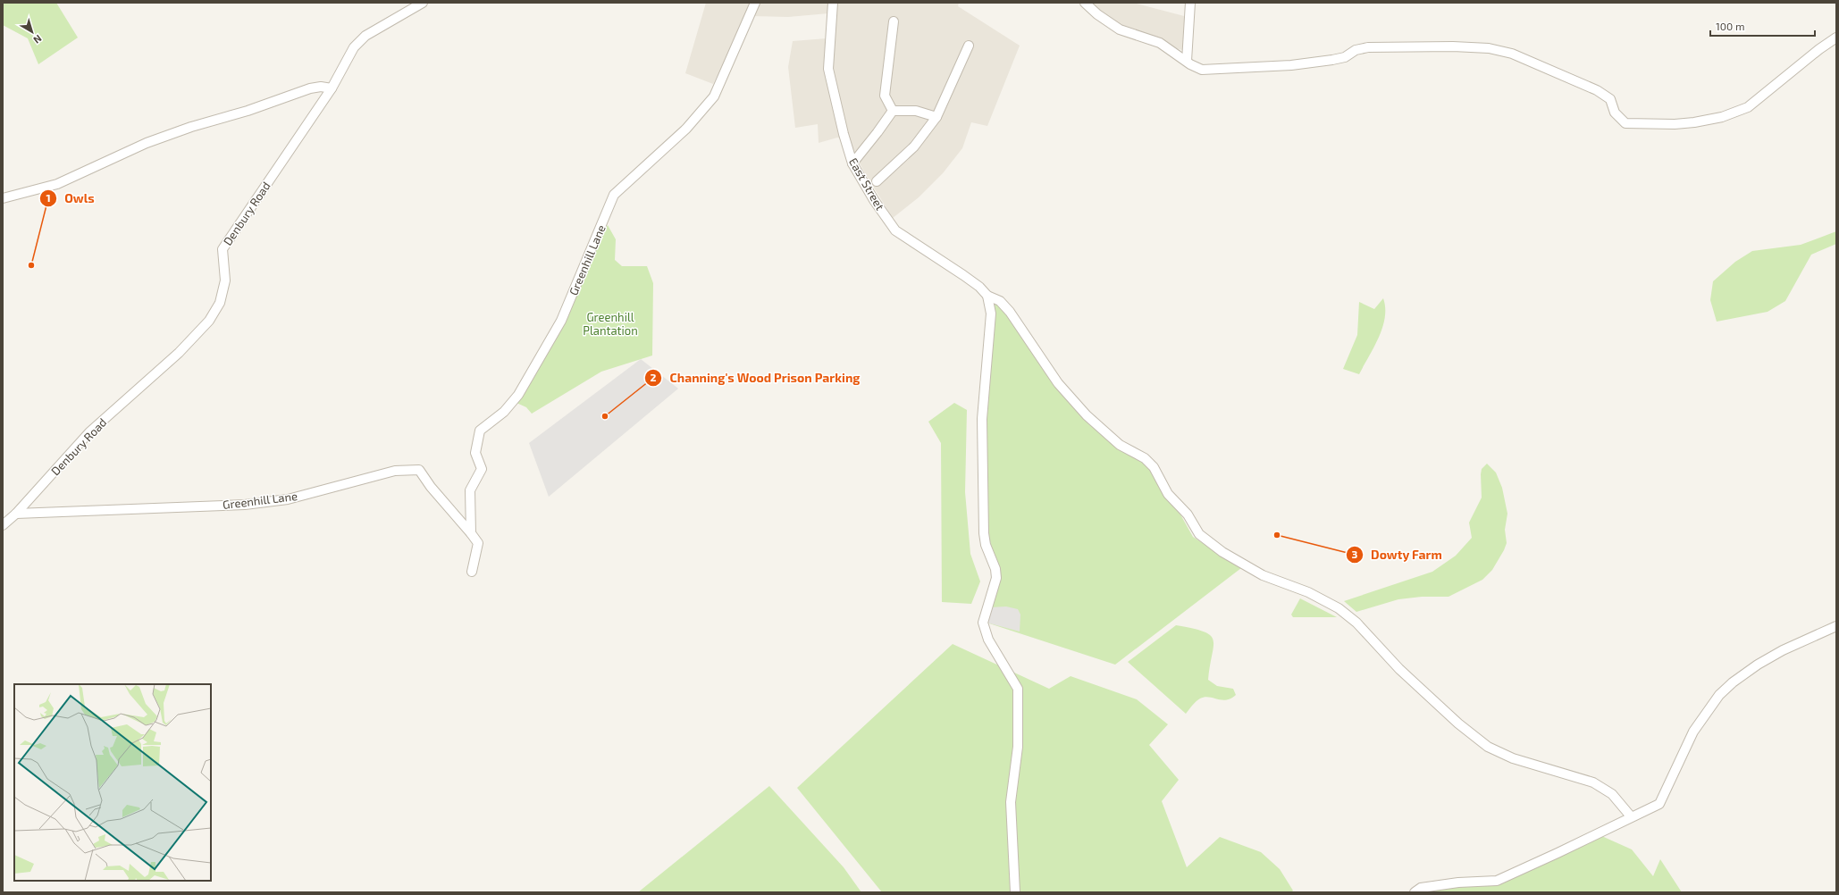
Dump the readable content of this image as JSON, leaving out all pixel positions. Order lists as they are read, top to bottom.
{
  "streets": {
    "street": ["East Street", "Denbury Road", "Greenhill Lane"]
  },
  "crossings": [
    ["Denbury Road", "Greenhill Lane"]
  ],
  "parks": ["Greenhill Plantation"],
  "places": ["Owls", "Channing's Wood Prison Parking", "Dowty Farm"],
  "scale_bar": "100 m",
  "north": "bottom right"
}
